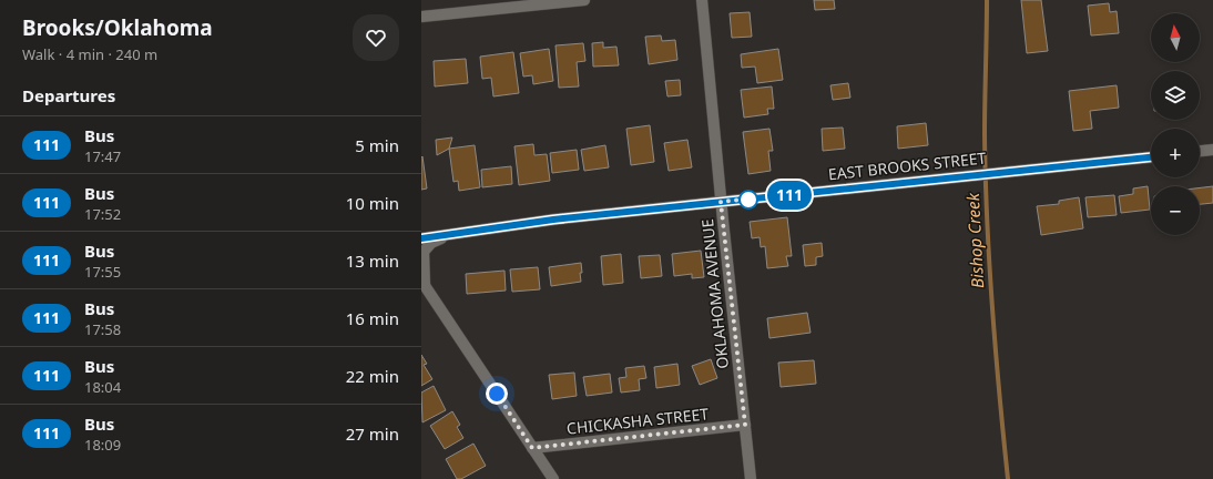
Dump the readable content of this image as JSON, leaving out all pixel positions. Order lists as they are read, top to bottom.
{
  "streets": {
    "street": ["EAST BROOKS STREET", "OKLAHOMA AVENUE", "CHICKASHA STREET"]
  },
  "crossings": [
    ["EAST BROOKS STREET", "OKLAHOMA AVENUE"],
    ["OKLAHOMA AVENUE", "CHICKASHA STREET"]
  ],
  "water": ["Bishop Creek"],
  "lines": ["bus line 111"],
  "north": "top",
  "page": {
    "heading": [
      ["Brooks/Oklahoma", "Walk · 4 min · 240 m"],
      "Departures"
    ],
    "on_map": "111",
    "map_buttons": ["+", "−"],
    "list": [
      {
        "mark": "111",
        "name": "Bus",
        "note": "17:47",
        "value": "5 min"
      },
      {
        "mark": "111",
        "name": "Bus",
        "note": "17:52",
        "value": "10 min"
      },
      {
        "mark": "111",
        "name": "Bus",
        "note": "17:55",
        "value": "13 min"
      },
      {
        "mark": "111",
        "name": "Bus",
        "note": "17:58",
        "value": "16 min"
      },
      {
        "mark": "111",
        "name": "Bus",
        "note": "18:04",
        "value": "22 min"
      },
      {
        "mark": "111",
        "name": "Bus",
        "note": "18:09",
        "value": "27 min"
      }
    ]
  }
}
